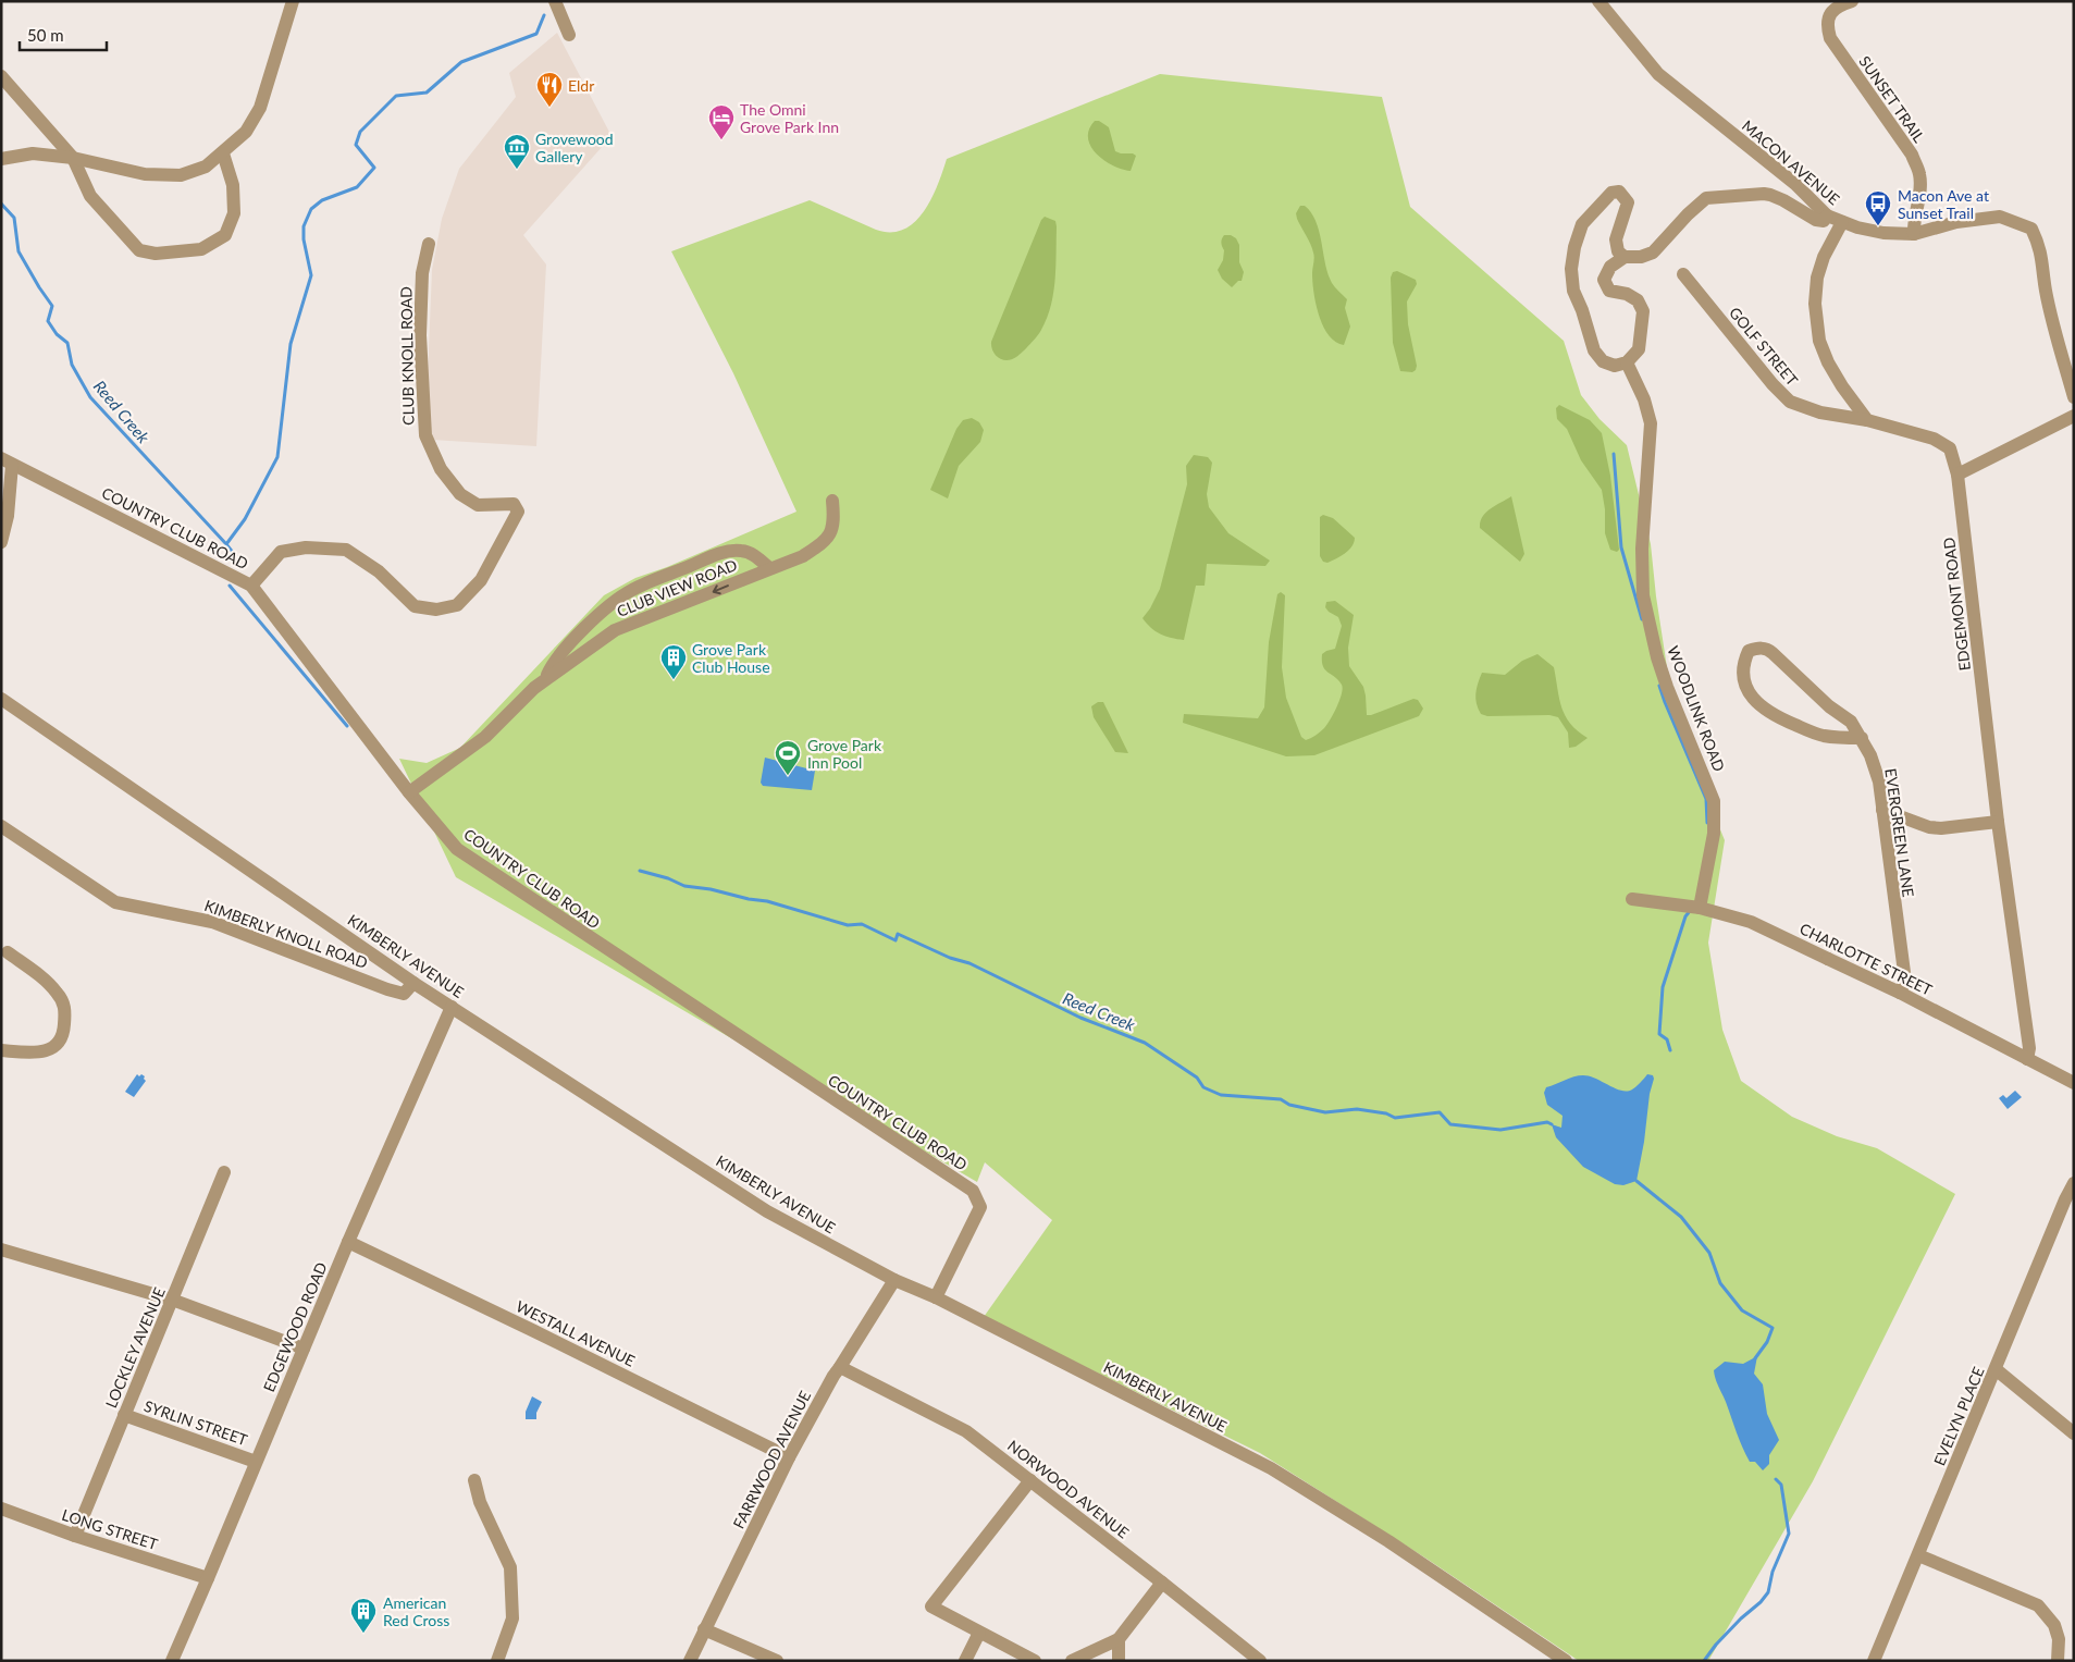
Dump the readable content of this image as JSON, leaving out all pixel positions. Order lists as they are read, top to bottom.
{
  "streets": {
    "street": [
      "SUNSET TRAIL",
      "MACON AVENUE",
      "GOLF STREET",
      "CLUB KNOLL ROAD",
      "COUNTRY CLUB ROAD",
      "CLUB VIEW ROAD",
      "EDGEMONT ROAD",
      "WOODLINK ROAD",
      "EVERGREEN LANE",
      "KIMBERLY KNOLL ROAD",
      "KIMBERLY AVENUE",
      "CHARLOTTE STREET",
      "EDGEWOOD ROAD",
      "WESTALL AVENUE",
      "LOCKLEY AVENUE",
      "EVELYN PLACE",
      "SYRLIN STREET",
      "FARRWOOD AVENUE",
      "NORWOOD AVENUE",
      "LONG STREET"
    ]
  },
  "crossings": [
    ["SUNSET TRAIL", "MACON AVENUE"],
    ["GOLF STREET", "EDGEMONT ROAD"],
    ["CLUB KNOLL ROAD", "COUNTRY CLUB ROAD"],
    ["COUNTRY CLUB ROAD", "CLUB VIEW ROAD"],
    ["COUNTRY CLUB ROAD", "KIMBERLY AVENUE"],
    ["EDGEMONT ROAD", "CHARLOTTE STREET"],
    ["WOODLINK ROAD", "CHARLOTTE STREET"],
    ["EVERGREEN LANE", "CHARLOTTE STREET"],
    ["KIMBERLY KNOLL ROAD", "KIMBERLY AVENUE"],
    ["KIMBERLY AVENUE", "EDGEWOOD ROAD"],
    ["KIMBERLY AVENUE", "FARRWOOD AVENUE"],
    ["EDGEWOOD ROAD", "WESTALL AVENUE"],
    ["EDGEWOOD ROAD", "SYRLIN STREET"],
    ["EDGEWOOD ROAD", "LONG STREET"],
    ["WESTALL AVENUE", "FARRWOOD AVENUE"],
    ["LOCKLEY AVENUE", "SYRLIN STREET"],
    ["LOCKLEY AVENUE", "LONG STREET"],
    ["FARRWOOD AVENUE", "NORWOOD AVENUE"]
  ],
  "water": ["Reed Creek"],
  "places": {
    "restaurant": ["Eldr"],
    "hotel": ["The Omni Grove Park Inn"],
    "museum": ["Grovewood Gallery"],
    "bus stop": ["Macon Ave at Sunset Trail"],
    "building": ["Grove Park Club House", "American Red Cross"],
    "sports": ["Grove Park Inn Pool"]
  },
  "scale_bar": "50 m"
}
